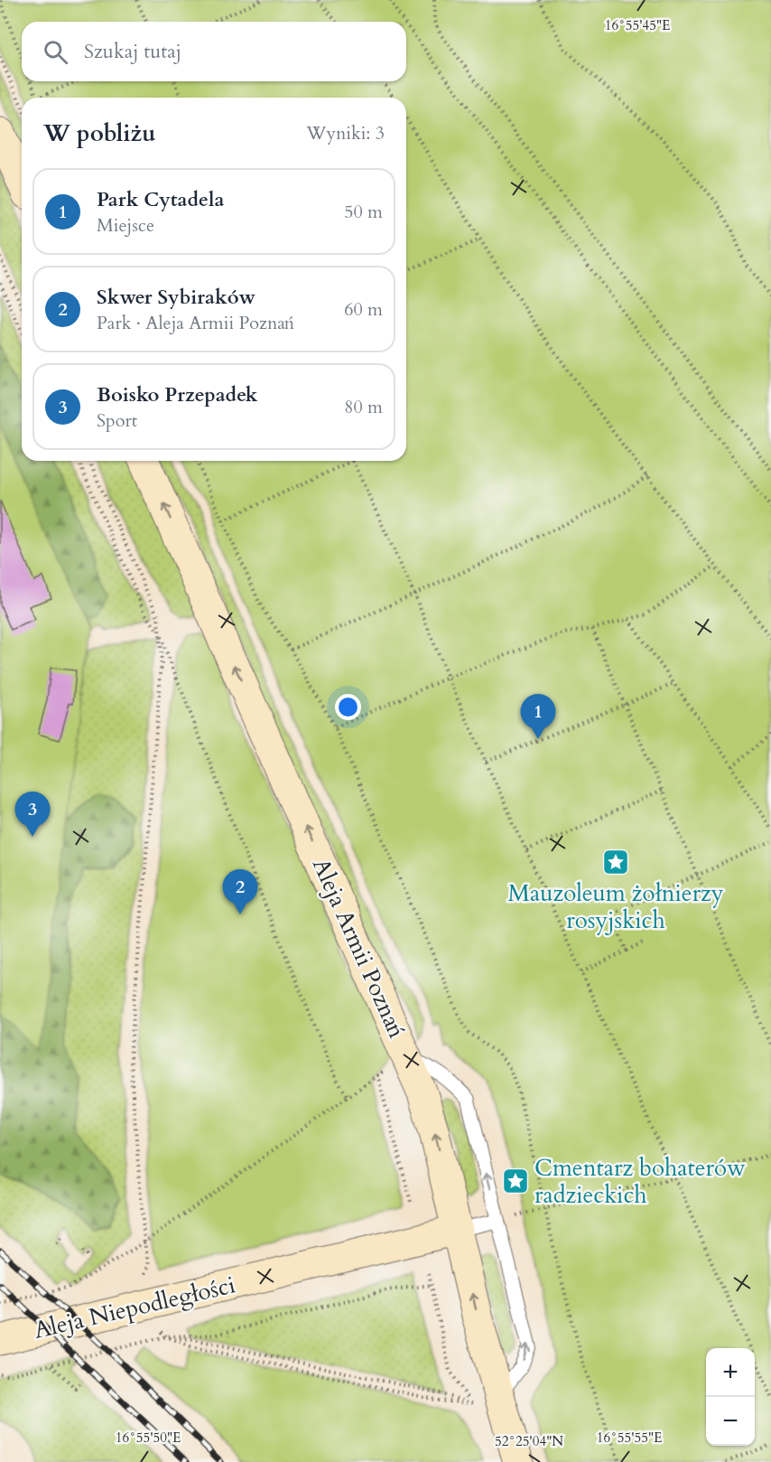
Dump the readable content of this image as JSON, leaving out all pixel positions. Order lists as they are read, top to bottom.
{
  "streets": {
    "street": ["Aleja Armii Poznań", "Aleja Niepodległości"]
  },
  "crossings": [
    ["Aleja Armii Poznań", "Aleja Niepodległości"]
  ],
  "one_way": ["Aleja Armii Poznań"],
  "places": {
    "place": ["Mauzoleum żołnierzy rosyjskich", "Cmentarz bohaterów radzieckich"]
  },
  "page": {
    "search": "Szukaj tutaj",
    "heading": ["W pobliżu", "Wyniki: 3"],
    "list": [
      {
        "mark": "1",
        "name": "Park Cytadela",
        "note": "Miejsce",
        "value": "50 m"
      },
      {
        "mark": "2",
        "name": "Skwer Sybiraków",
        "note": "Park · Aleja Armii Poznań",
        "value": "60 m"
      },
      {
        "mark": "3",
        "name": "Boisko Przepadek",
        "note": "Sport",
        "value": "80 m"
      }
    ],
    "pins": ["1", "3", "2"],
    "map_buttons": ["+", "−"]
  },
  "coordinates": [
    "16°55'45\"E",
    "16°55'50\"E",
    "16°55'55\"E",
    "52°25'04\"N"
  ]
}
